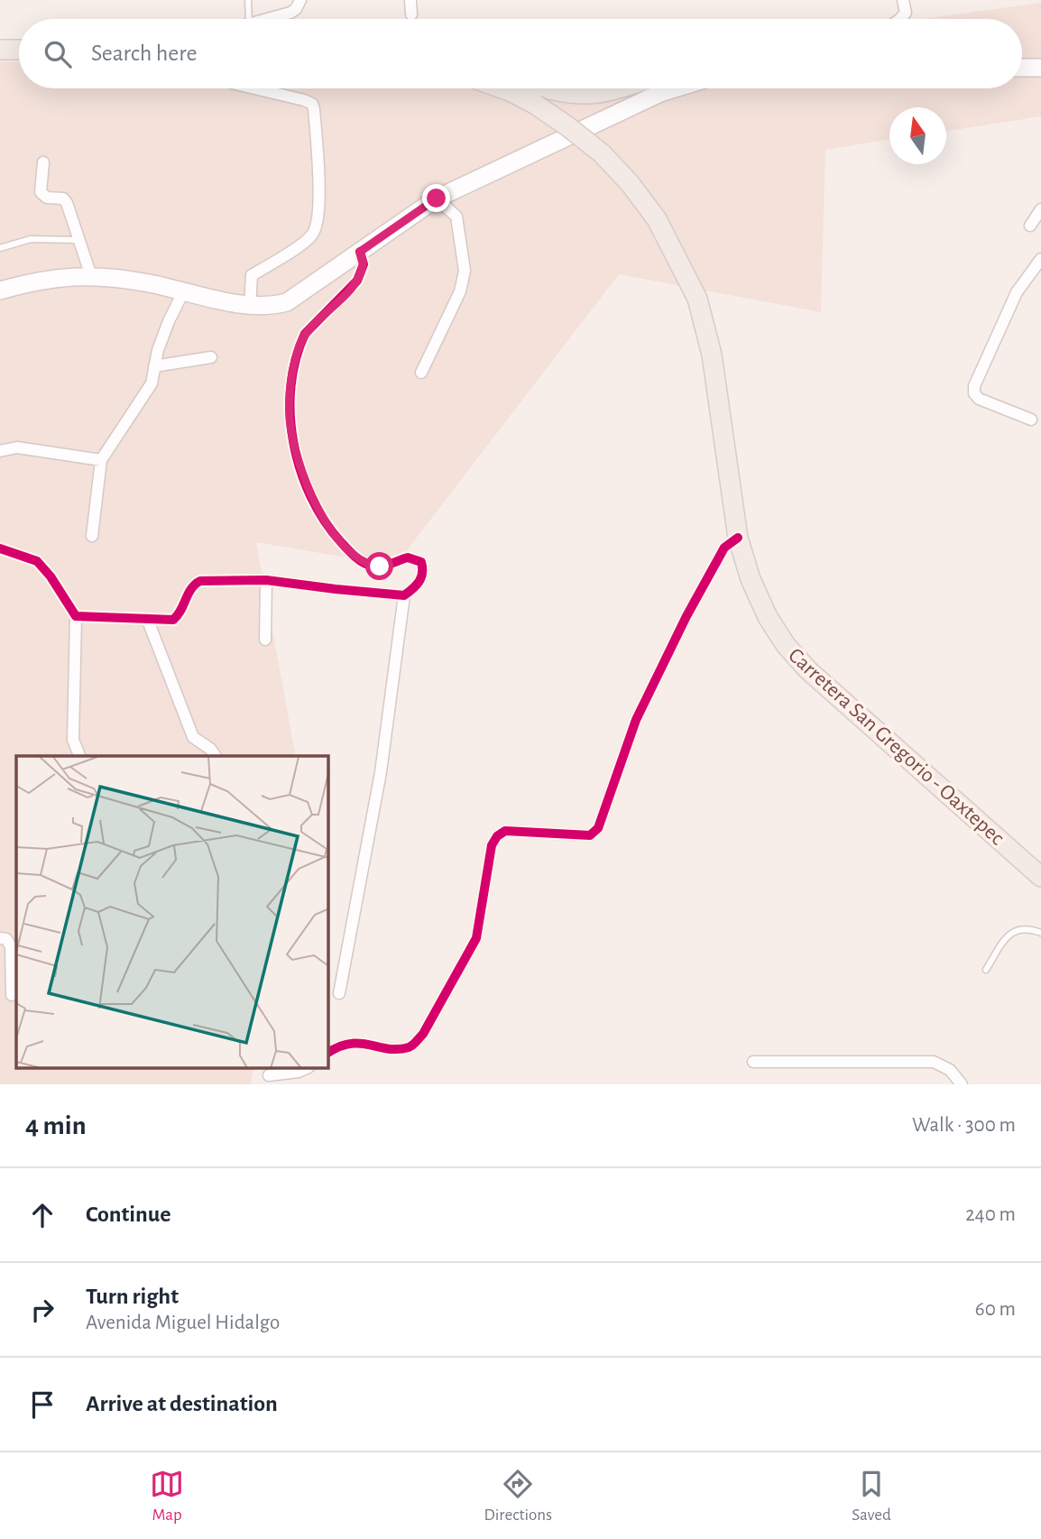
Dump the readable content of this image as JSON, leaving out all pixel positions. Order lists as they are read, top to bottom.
{
  "streets": {
    "main road": ["Carretera San Gregorio - Oaxtepec"]
  },
  "north": "top",
  "page": {
    "search": "Search here",
    "heading": ["4 min", "Walk · 300 m"],
    "list": [
      ["Continue", "240 m"],
      ["Turn right", "Avenida Miguel Hidalgo", "60 m"],
      "Arrive at destination"
    ],
    "nav": ["Map", "Directions", "Saved"]
  }
}
